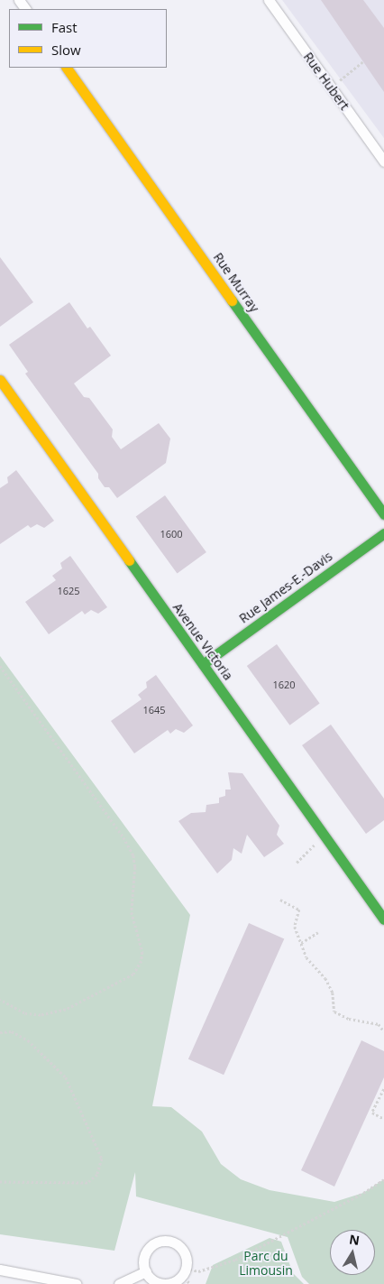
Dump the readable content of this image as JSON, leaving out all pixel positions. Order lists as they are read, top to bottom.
{
  "streets": {
    "street": [
      "Rue Hubert",
      "Rue Murray",
      "Rue James-E.-Davis",
      "Avenue Victoria"
    ]
  },
  "crossings": [
    ["Rue James-E.-Davis", "Avenue Victoria"]
  ],
  "parks": ["Parc du Limousin"],
  "house_numbers": [
    "1600",
    "1625",
    "1620",
    "1645"
  ],
  "legend": ["Fast", "Slow"],
  "north": "top"
}
